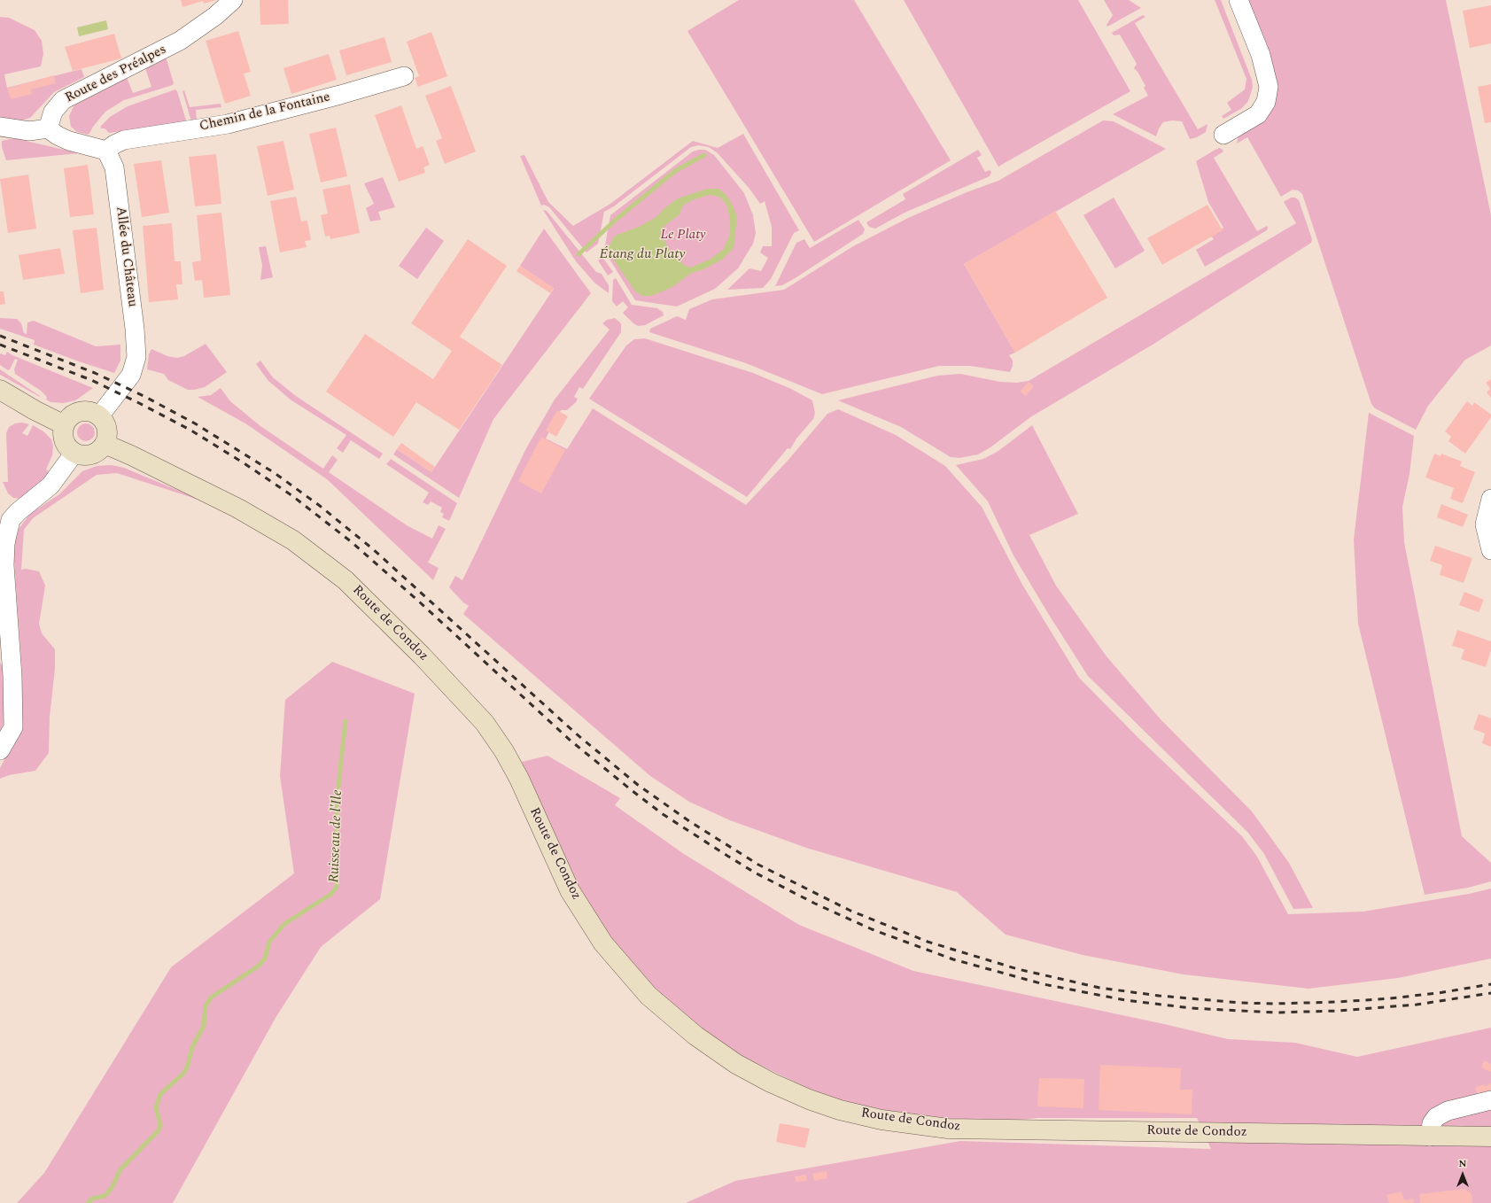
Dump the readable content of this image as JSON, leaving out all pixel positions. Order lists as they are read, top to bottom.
{
  "streets": {
    "main road": ["Route de Condoz"],
    "street": ["Route des Préalpes", "Chemin de la Fontaine", "Allée du Château"]
  },
  "crossings": [
    ["Chemin de la Fontaine", "Allée du Château"],
    ["Allée du Château", "Route de Condoz"]
  ],
  "water": ["Étang du Platy", "Ruisseau de l'Ile"],
  "parks": ["Le Platy"],
  "north": "top"
}
